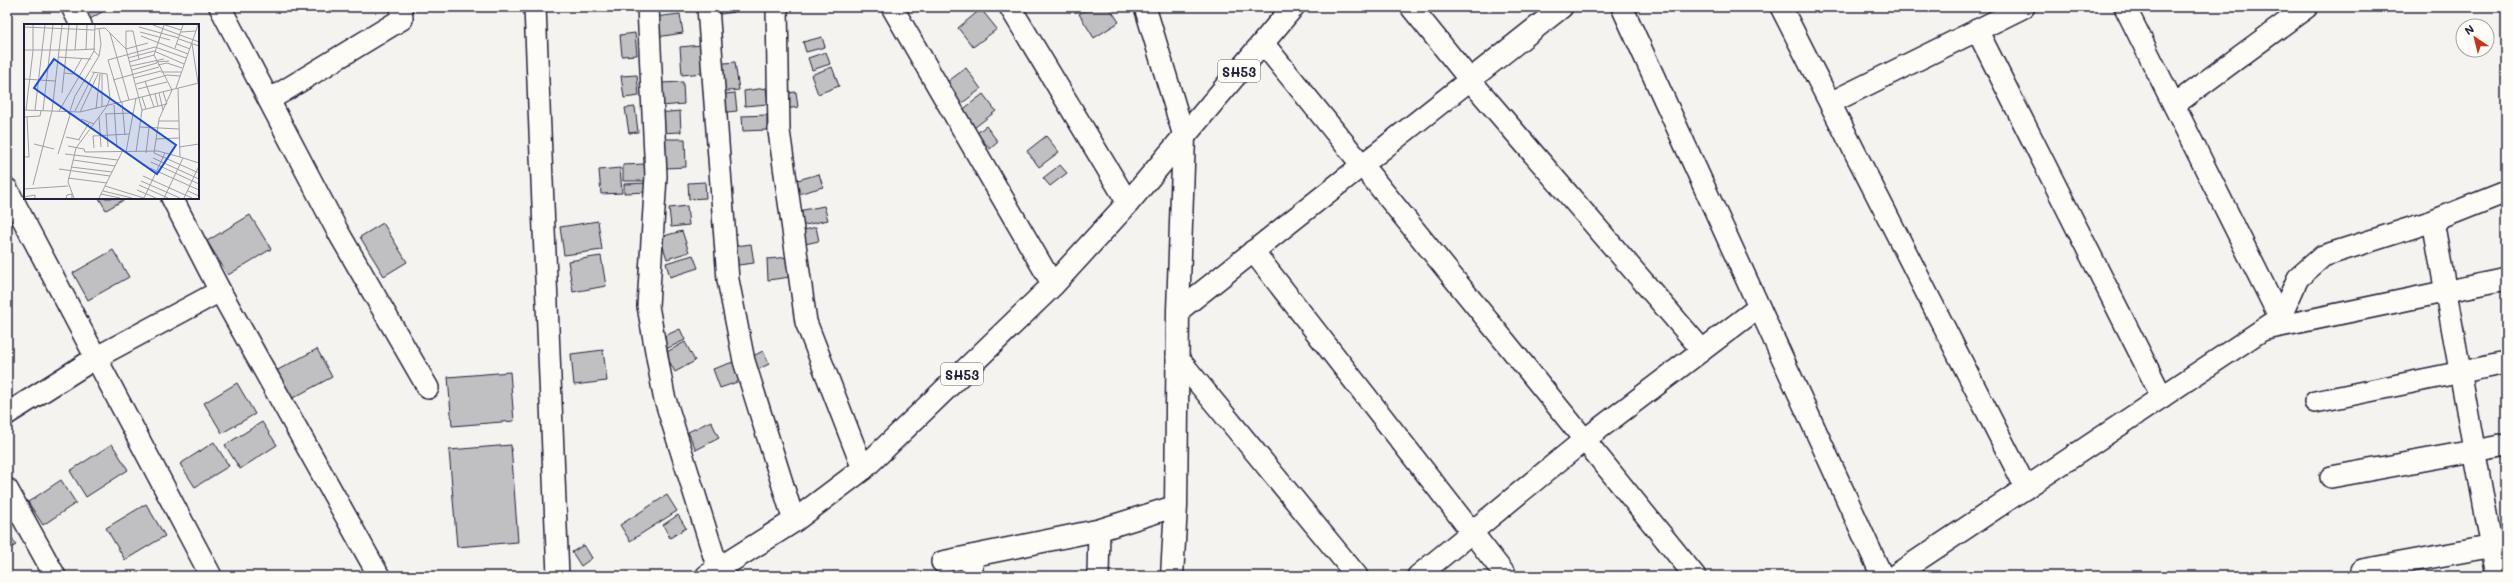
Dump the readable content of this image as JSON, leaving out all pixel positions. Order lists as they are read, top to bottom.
{
  "streets": {
    "main road": ["SH53"]
  },
  "north": "top left"
}
